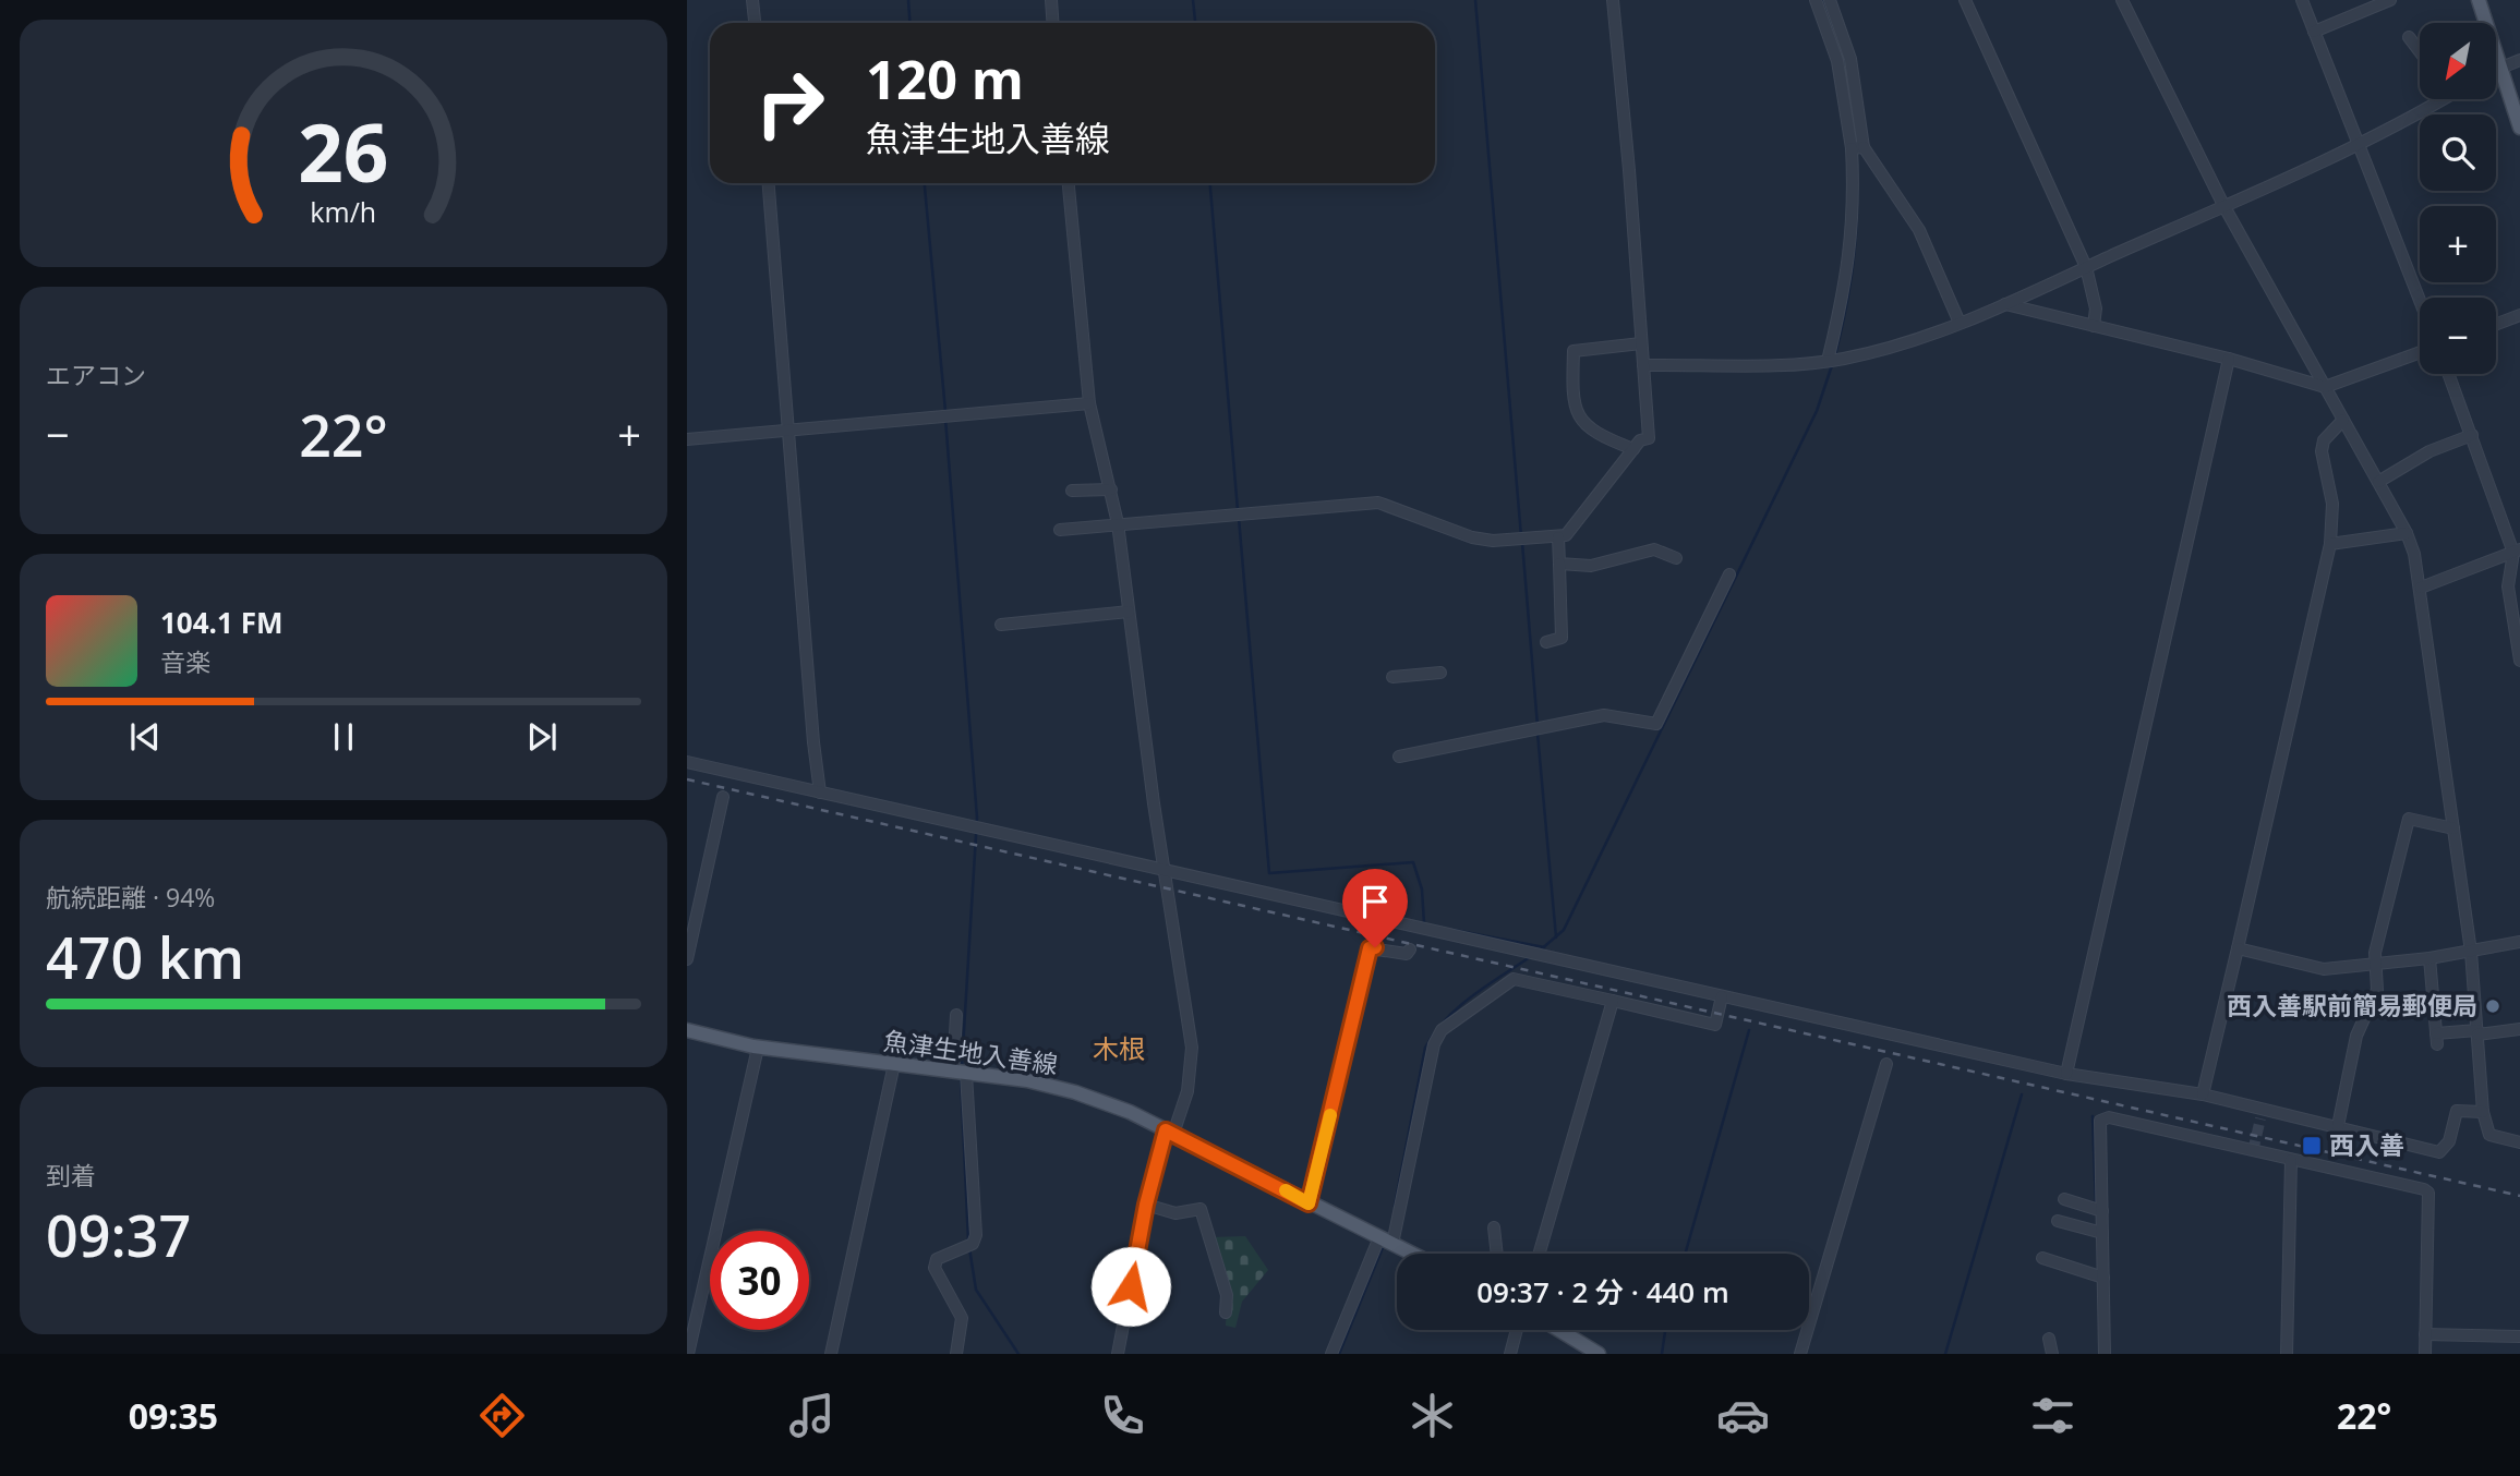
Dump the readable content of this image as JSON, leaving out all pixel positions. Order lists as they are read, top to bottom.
{
  "streets": {
    "main road": ["魚津生地入善線"]
  },
  "districts": ["木根"],
  "places": {
    "other": ["西入善駅前簡易郵便局"],
    "transit": ["西入善"]
  },
  "north": "bottom left",
  "page": {
    "map_buttons": ["+", "−"],
    "turn": ["120 m", "魚津生地入善線"],
    "tile": [
      "エアコン",
      ["航続距離 · 94%", "470 km"],
      ["到着", "09:37"]
    ],
    "heat": ["−", "22°", "+"],
    "song": ["104.1 FM", "音楽"],
    "limit": "30",
    "trip": "09:37 · 2 分 · 440 m",
    "tabs": ["09:35", "22°"],
    "gauge": ["26", "km/h"]
  }
}
